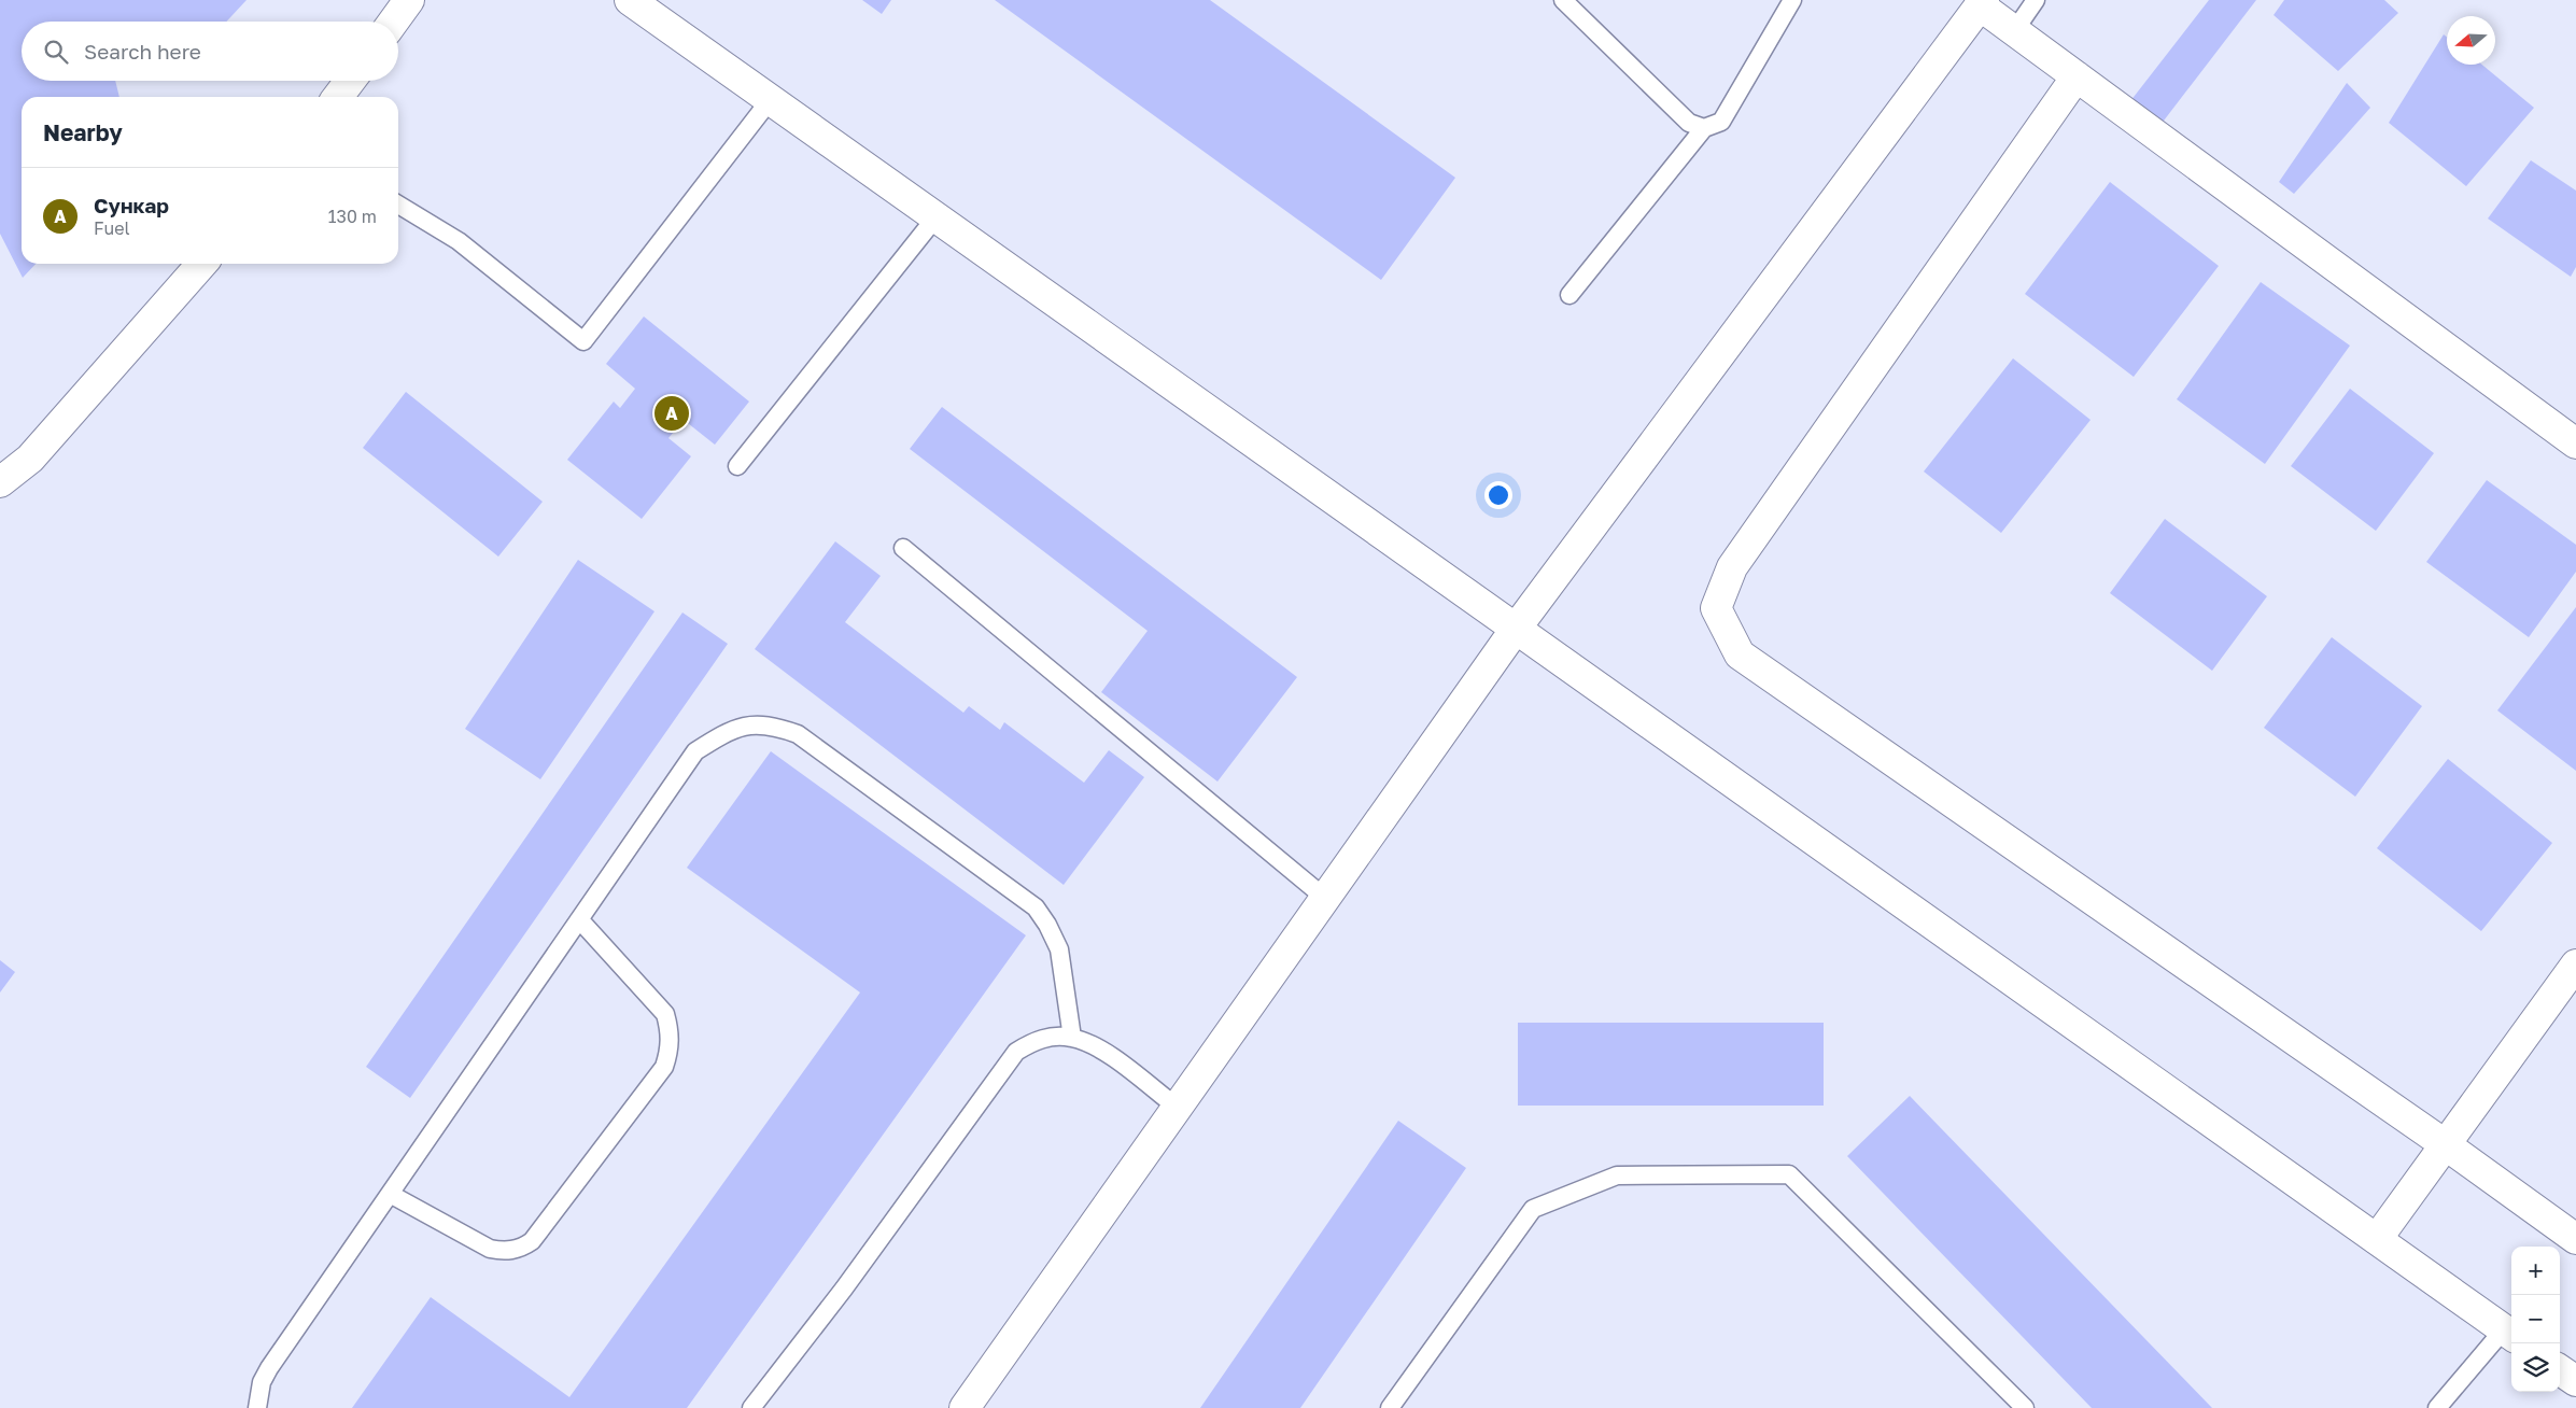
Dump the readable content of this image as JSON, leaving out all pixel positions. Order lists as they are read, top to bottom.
{
  "north": "left",
  "page": {
    "search": "Search here",
    "heading": "Nearby",
    "list": [
      {
        "mark": "A",
        "name": "Сункар",
        "note": "Fuel",
        "value": "130 m"
      }
    ],
    "pins": "A",
    "map_buttons": ["+", "−"]
  }
}
